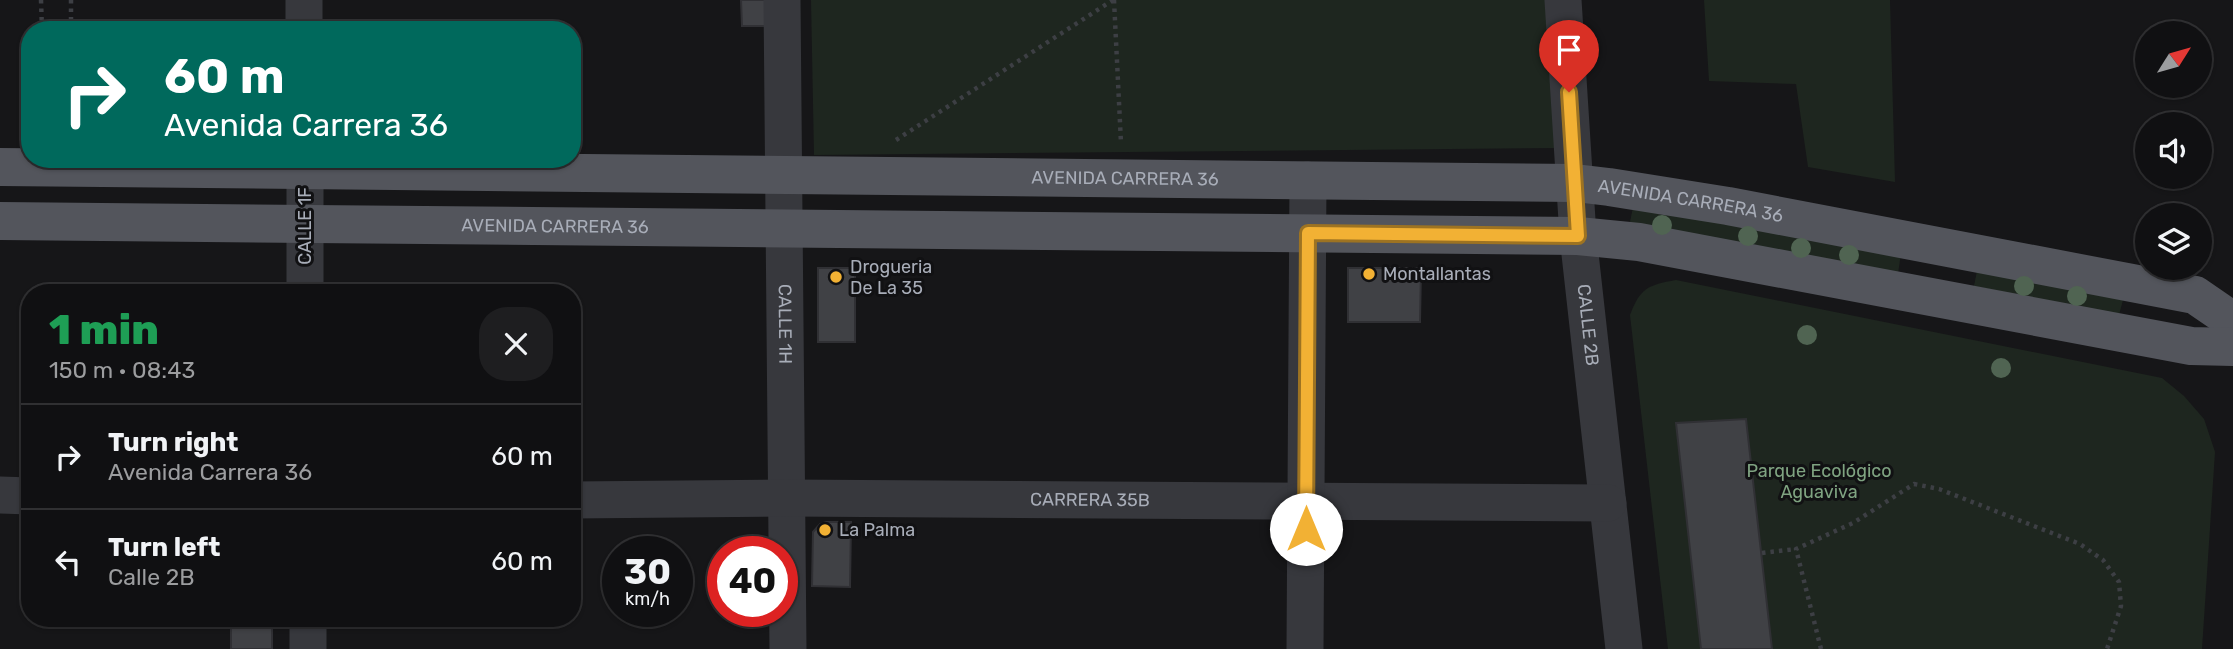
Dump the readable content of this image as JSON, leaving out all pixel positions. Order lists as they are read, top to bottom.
{
  "streets": {
    "main road": ["AVENIDA CARRERA 36"],
    "street": [
      "CALLE 1F",
      "CALLE 1H",
      "CALLE 2B",
      "CARRERA 35B"
    ]
  },
  "crossings": [
    ["AVENIDA CARRERA 36", "CALLE 1F"],
    ["AVENIDA CARRERA 36", "CALLE 1H"],
    ["AVENIDA CARRERA 36", "CALLE 2B"],
    ["CALLE 1H", "CARRERA 35B"],
    ["CALLE 2B", "CARRERA 35B"]
  ],
  "parks": ["Parque Ecológico Aguaviva"],
  "places": ["Montallantas", "Drogueria De La 35", "La Palma"],
  "north": "top right",
  "page": {
    "turn": ["60 m", "Avenida Carrera 36"],
    "heading": ["1 min", "150 m · 08:43"],
    "list": [
      {
        "name": "Turn right",
        "note": "Avenida Carrera 36",
        "value": "60 m"
      },
      {
        "name": "Turn left",
        "note": "Calle 2B",
        "value": "60 m"
      }
    ],
    "speed": "30 km/h",
    "limit": "40"
  }
}
